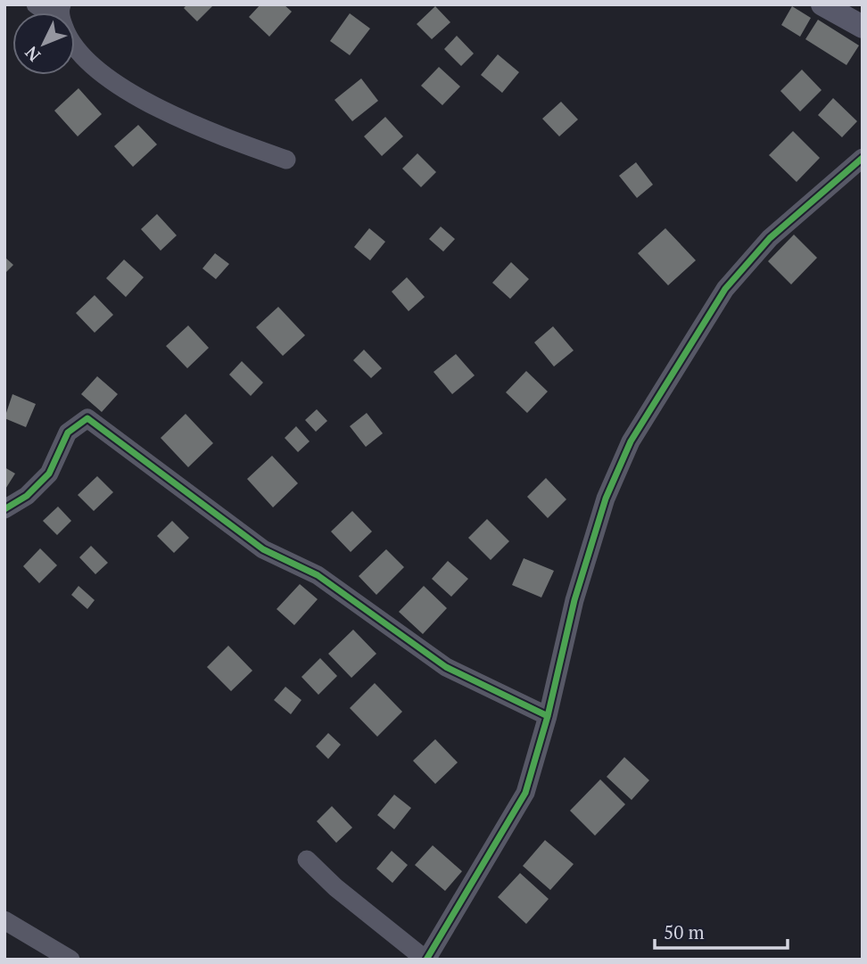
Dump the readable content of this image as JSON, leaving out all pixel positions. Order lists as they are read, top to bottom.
{
  "scale_bar": "50 m",
  "north": "bottom left"
}
